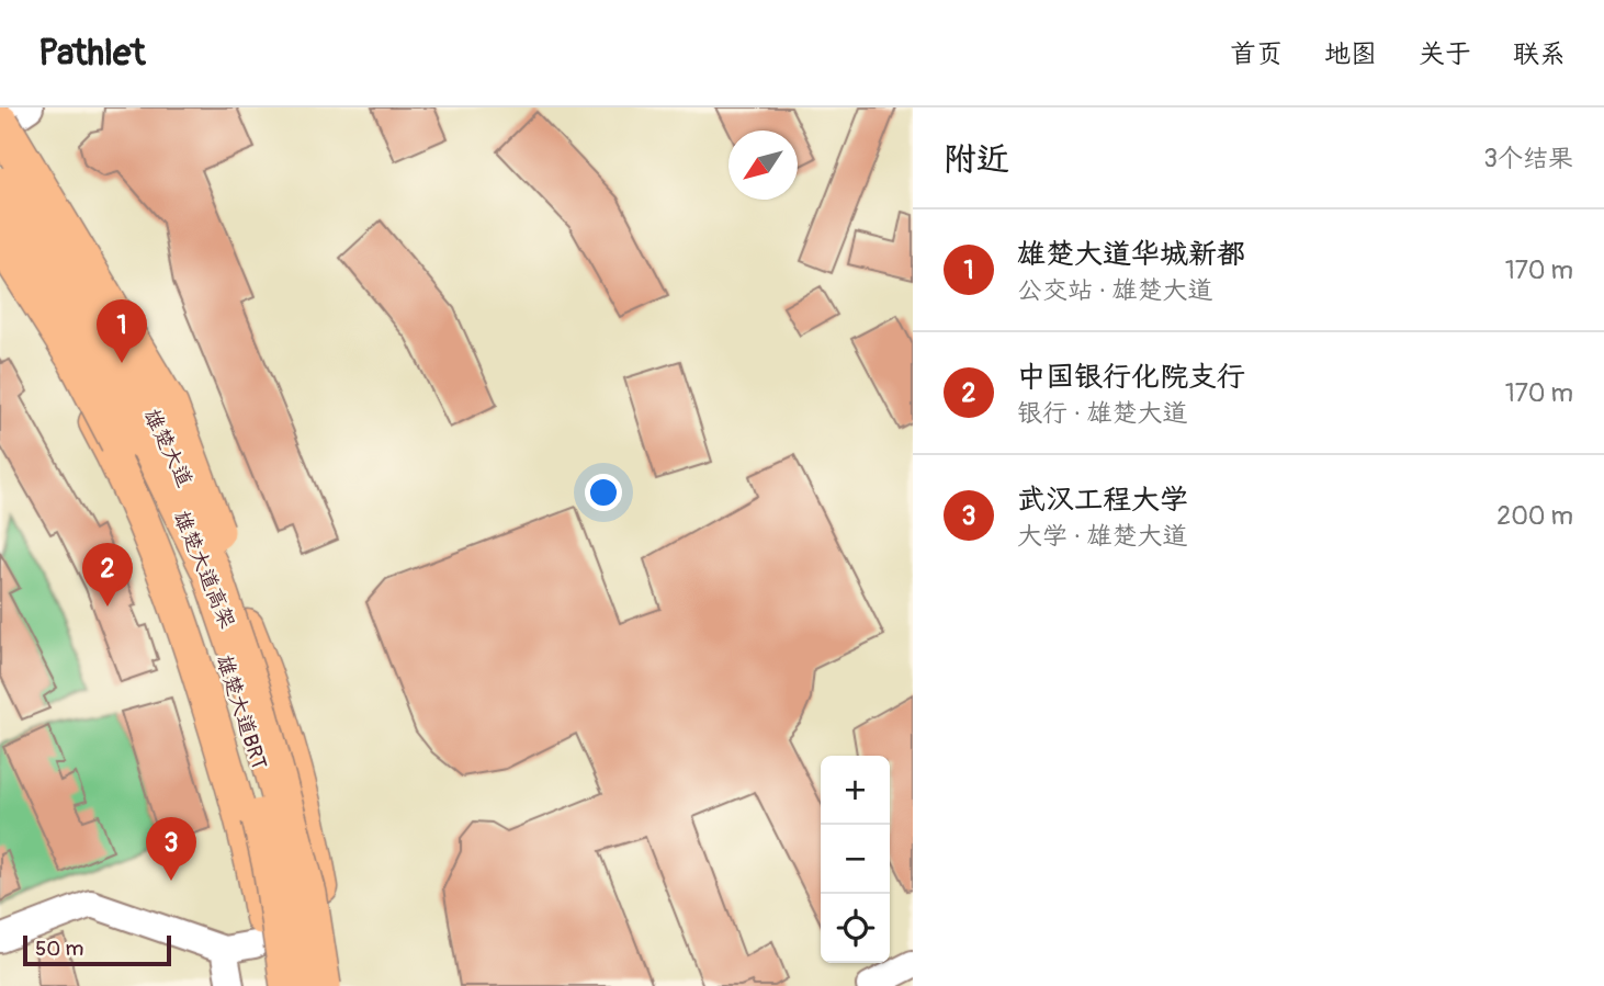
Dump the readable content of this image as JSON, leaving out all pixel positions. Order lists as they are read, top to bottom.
{
  "streets": {
    "highway": ["雄楚大道高架"],
    "main road": ["雄楚大道"],
    "street": ["雄楚大道BRT"]
  },
  "crossings": [
    ["雄楚大道", "雄楚大道高架"]
  ],
  "scale_bar": "50 m",
  "north": "bottom left",
  "page": {
    "header": "Pathlet",
    "nav": [
      "首页",
      "地图",
      "关于",
      "联系"
    ],
    "heading": ["附近", "3个结果"],
    "list": [
      {
        "mark": "1",
        "name": "雄楚大道华城新都",
        "note": "公交站 · 雄楚大道",
        "value": "170 m"
      },
      {
        "mark": "2",
        "name": "中国银行化院支行",
        "note": "银行 · 雄楚大道",
        "value": "170 m"
      },
      {
        "mark": "3",
        "name": "武汉工程大学",
        "note": "大学 · 雄楚大道",
        "value": "200 m"
      }
    ],
    "pins": ["1", "2", "3"],
    "map_buttons": ["+", "−"],
    "scale": "50 m"
  }
}
